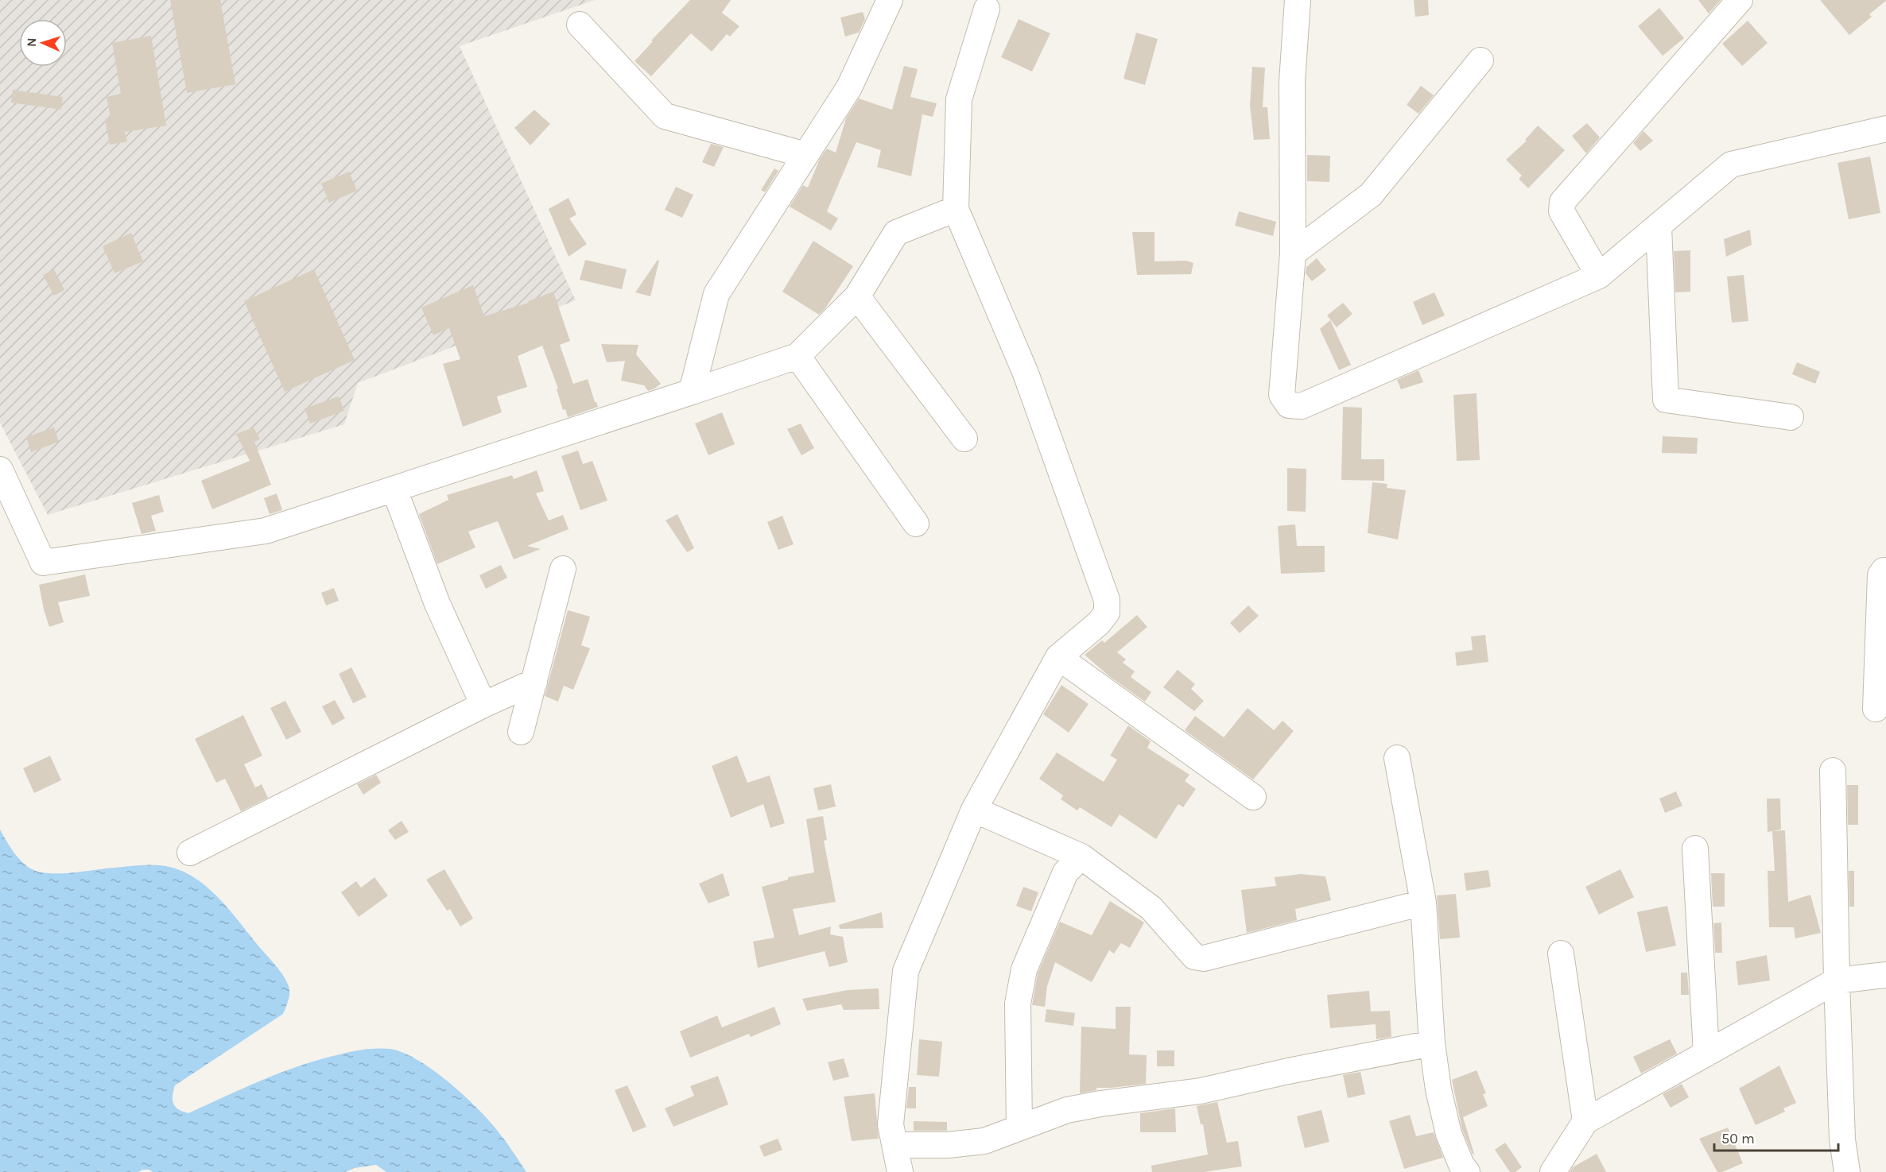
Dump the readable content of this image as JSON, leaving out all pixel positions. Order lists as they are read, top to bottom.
{
  "scale_bar": "50 m",
  "north": "left"
}
